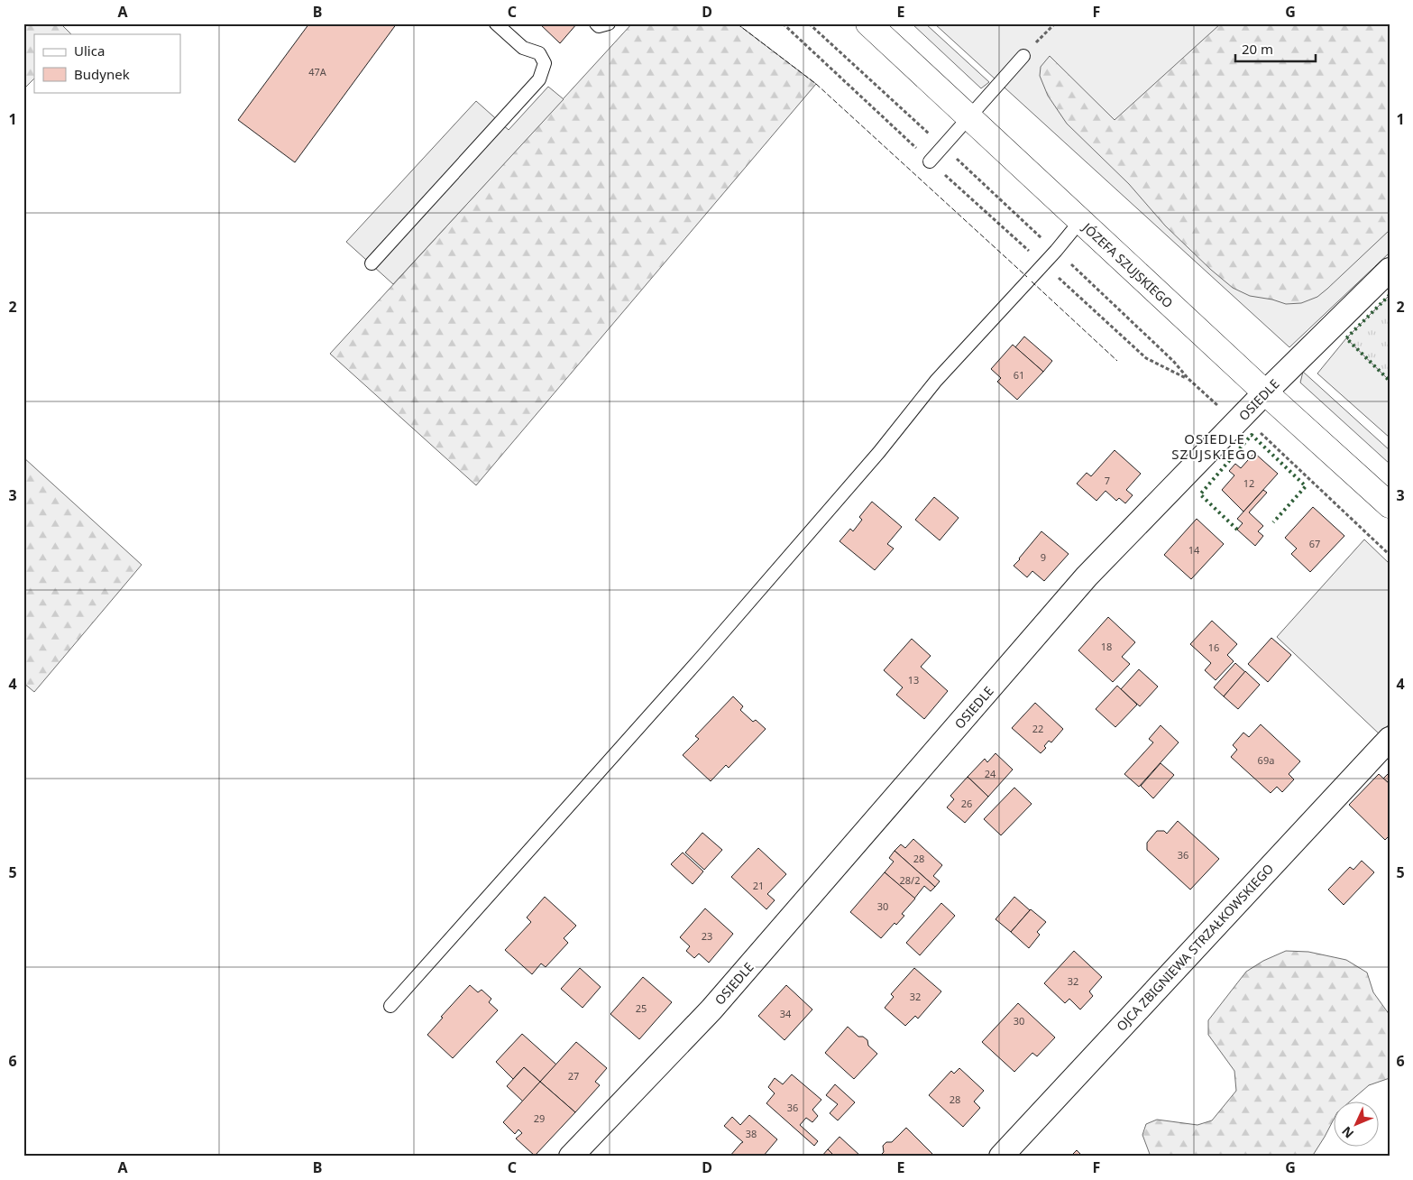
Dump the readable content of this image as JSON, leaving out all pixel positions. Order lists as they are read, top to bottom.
{
  "streets": {
    "street": ["JÓZEFA SZUJSKIEGO", "OSIEDLE", "OJCA ZBIGNIEWA STRZAŁKOWSKIEGO"]
  },
  "crossings": [
    ["JÓZEFA SZUJSKIEGO", "OSIEDLE"]
  ],
  "districts": ["OSIEDLE SZUJSKIEGO"],
  "house_numbers": [
    "47A",
    "61",
    "7",
    "12",
    "67",
    "14",
    "9",
    "18",
    "16",
    "13",
    "22",
    "69a",
    "24",
    "26",
    "36",
    "28",
    "28/2",
    "21",
    "30",
    "23",
    "32",
    "32",
    "25",
    "34",
    "30",
    "27",
    "28",
    "36",
    "29",
    "38"
  ],
  "legend": ["Ulica", "Budynek"],
  "scale_bar": "20 m",
  "north": "bottom left",
  "grid": {
    "columns": [
      "A",
      "B",
      "C",
      "D",
      "E",
      "F",
      "G"
    ],
    "rows": [
      "1",
      "2",
      "3",
      "4",
      "5",
      "6"
    ]
  }
}
